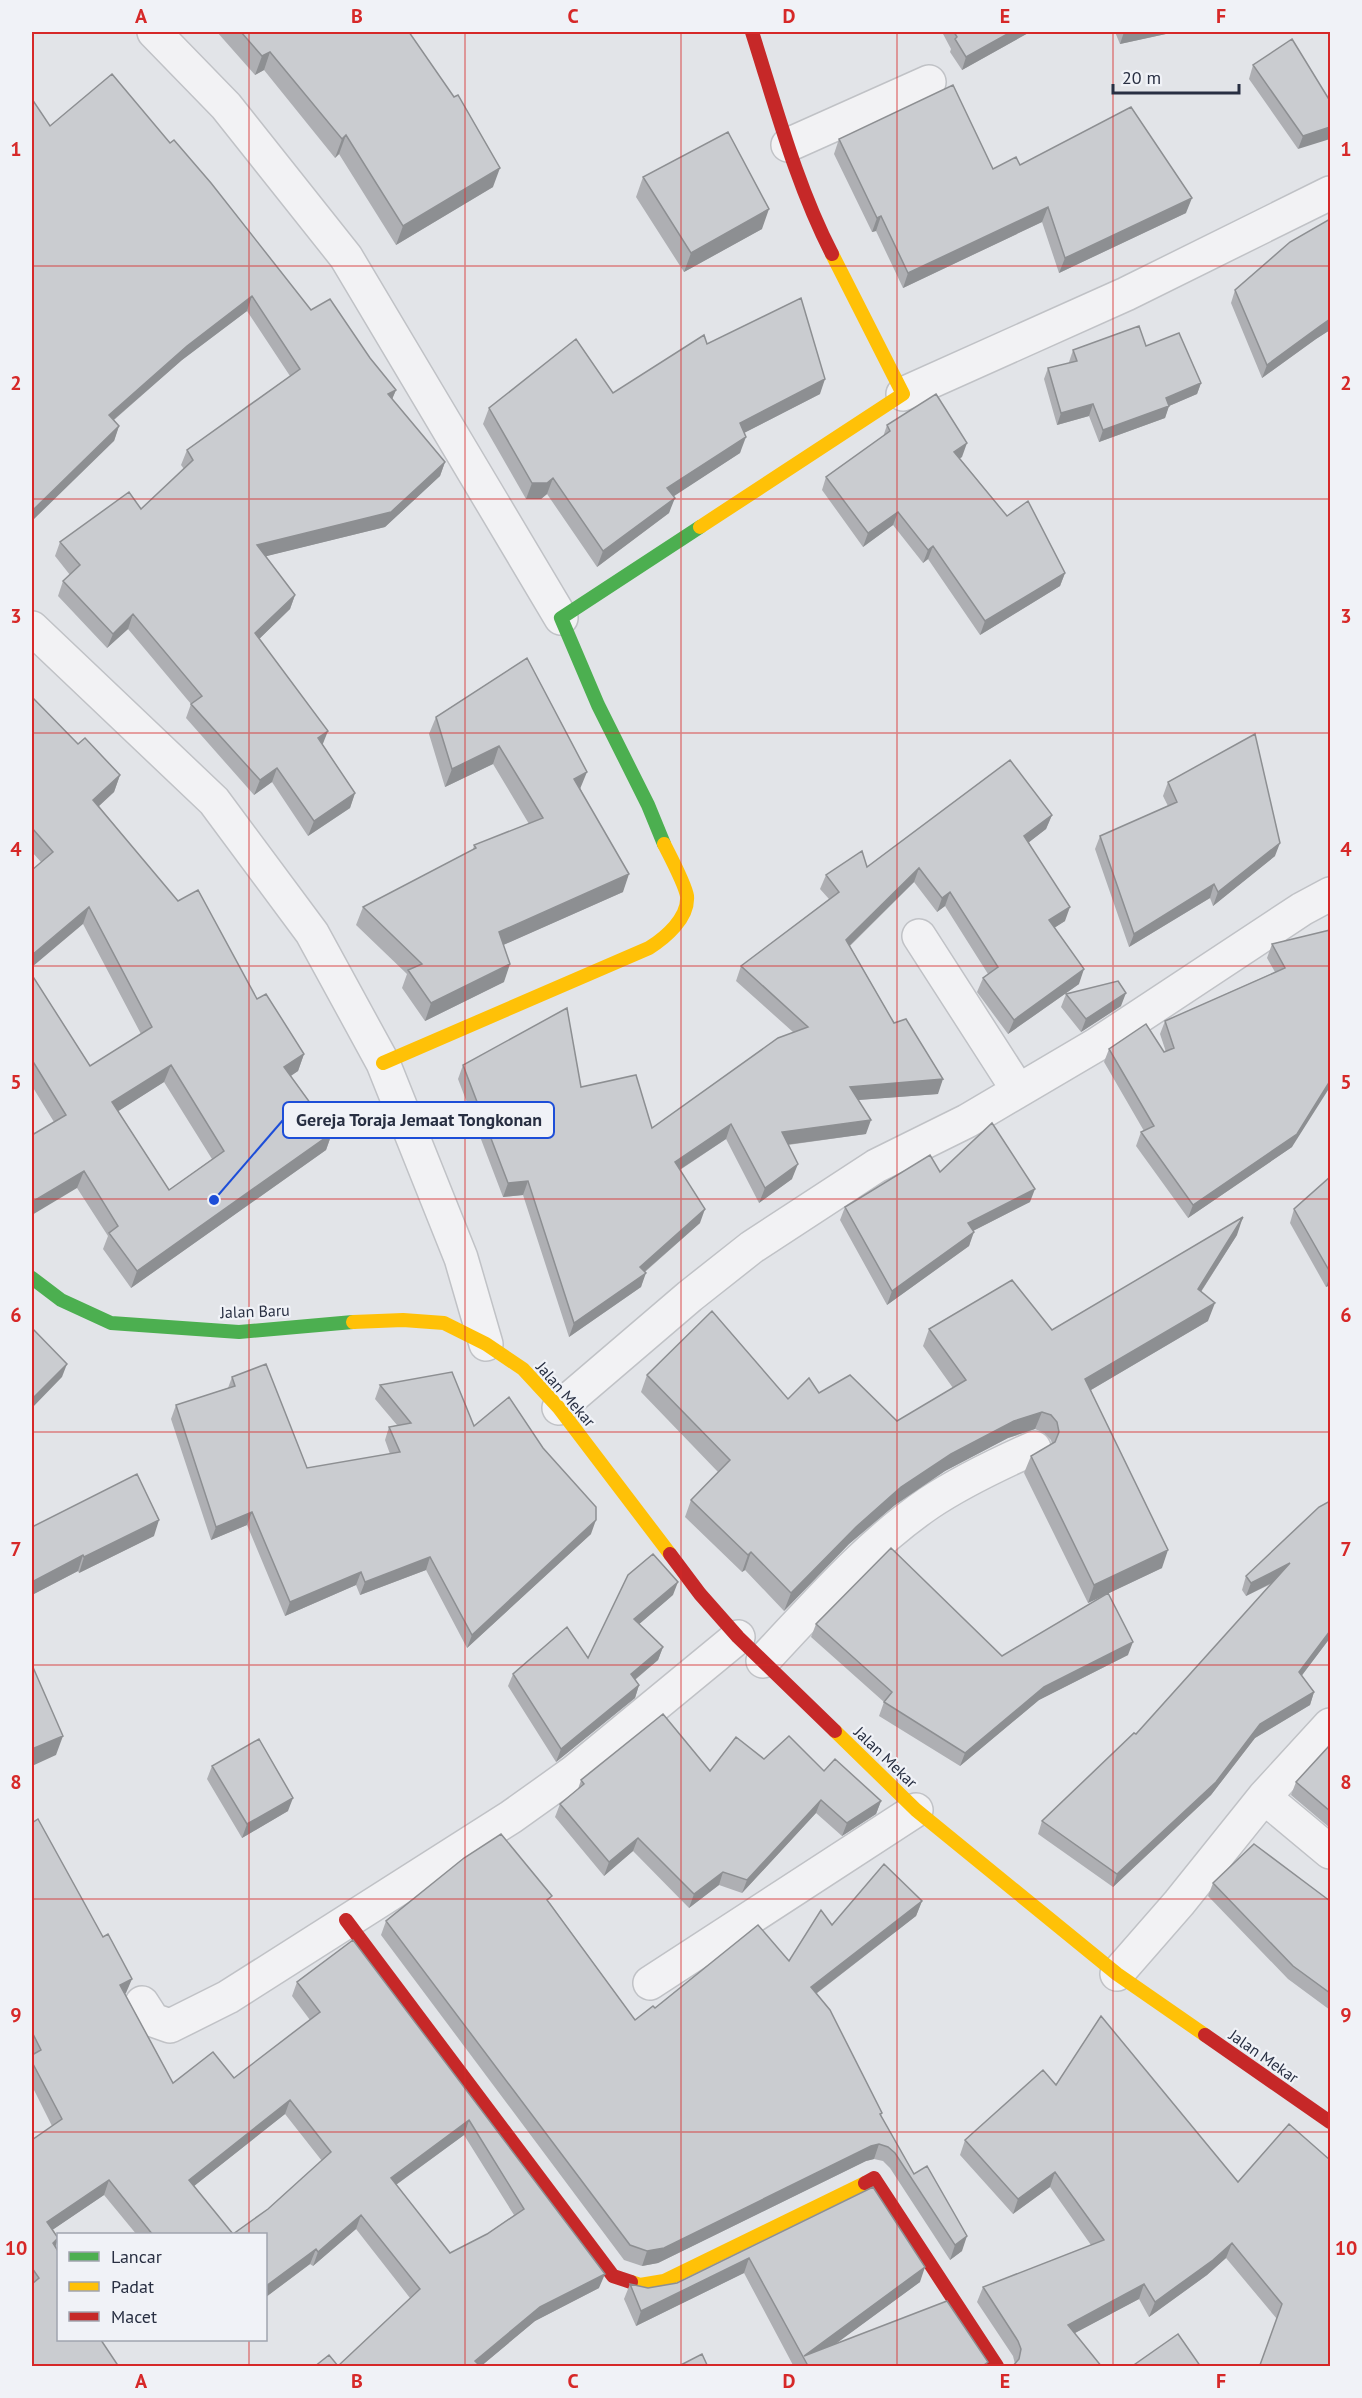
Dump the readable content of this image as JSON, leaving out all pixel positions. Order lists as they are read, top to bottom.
{
  "streets": {
    "street": ["Jalan Baru", "Jalan Mekar"]
  },
  "crossings": [
    ["Jalan Baru", "Jalan Mekar"]
  ],
  "places": ["Gereja Toraja Jemaat Tongkonan"],
  "legend": ["Lancar", "Padat", "Macet"],
  "scale_bar": "20 m",
  "grid": {
    "columns": [
      "A",
      "B",
      "C",
      "D",
      "E",
      "F"
    ],
    "rows": [
      "1",
      "2",
      "3",
      "4",
      "5",
      "6",
      "7",
      "8",
      "9",
      "10"
    ]
  }
}
